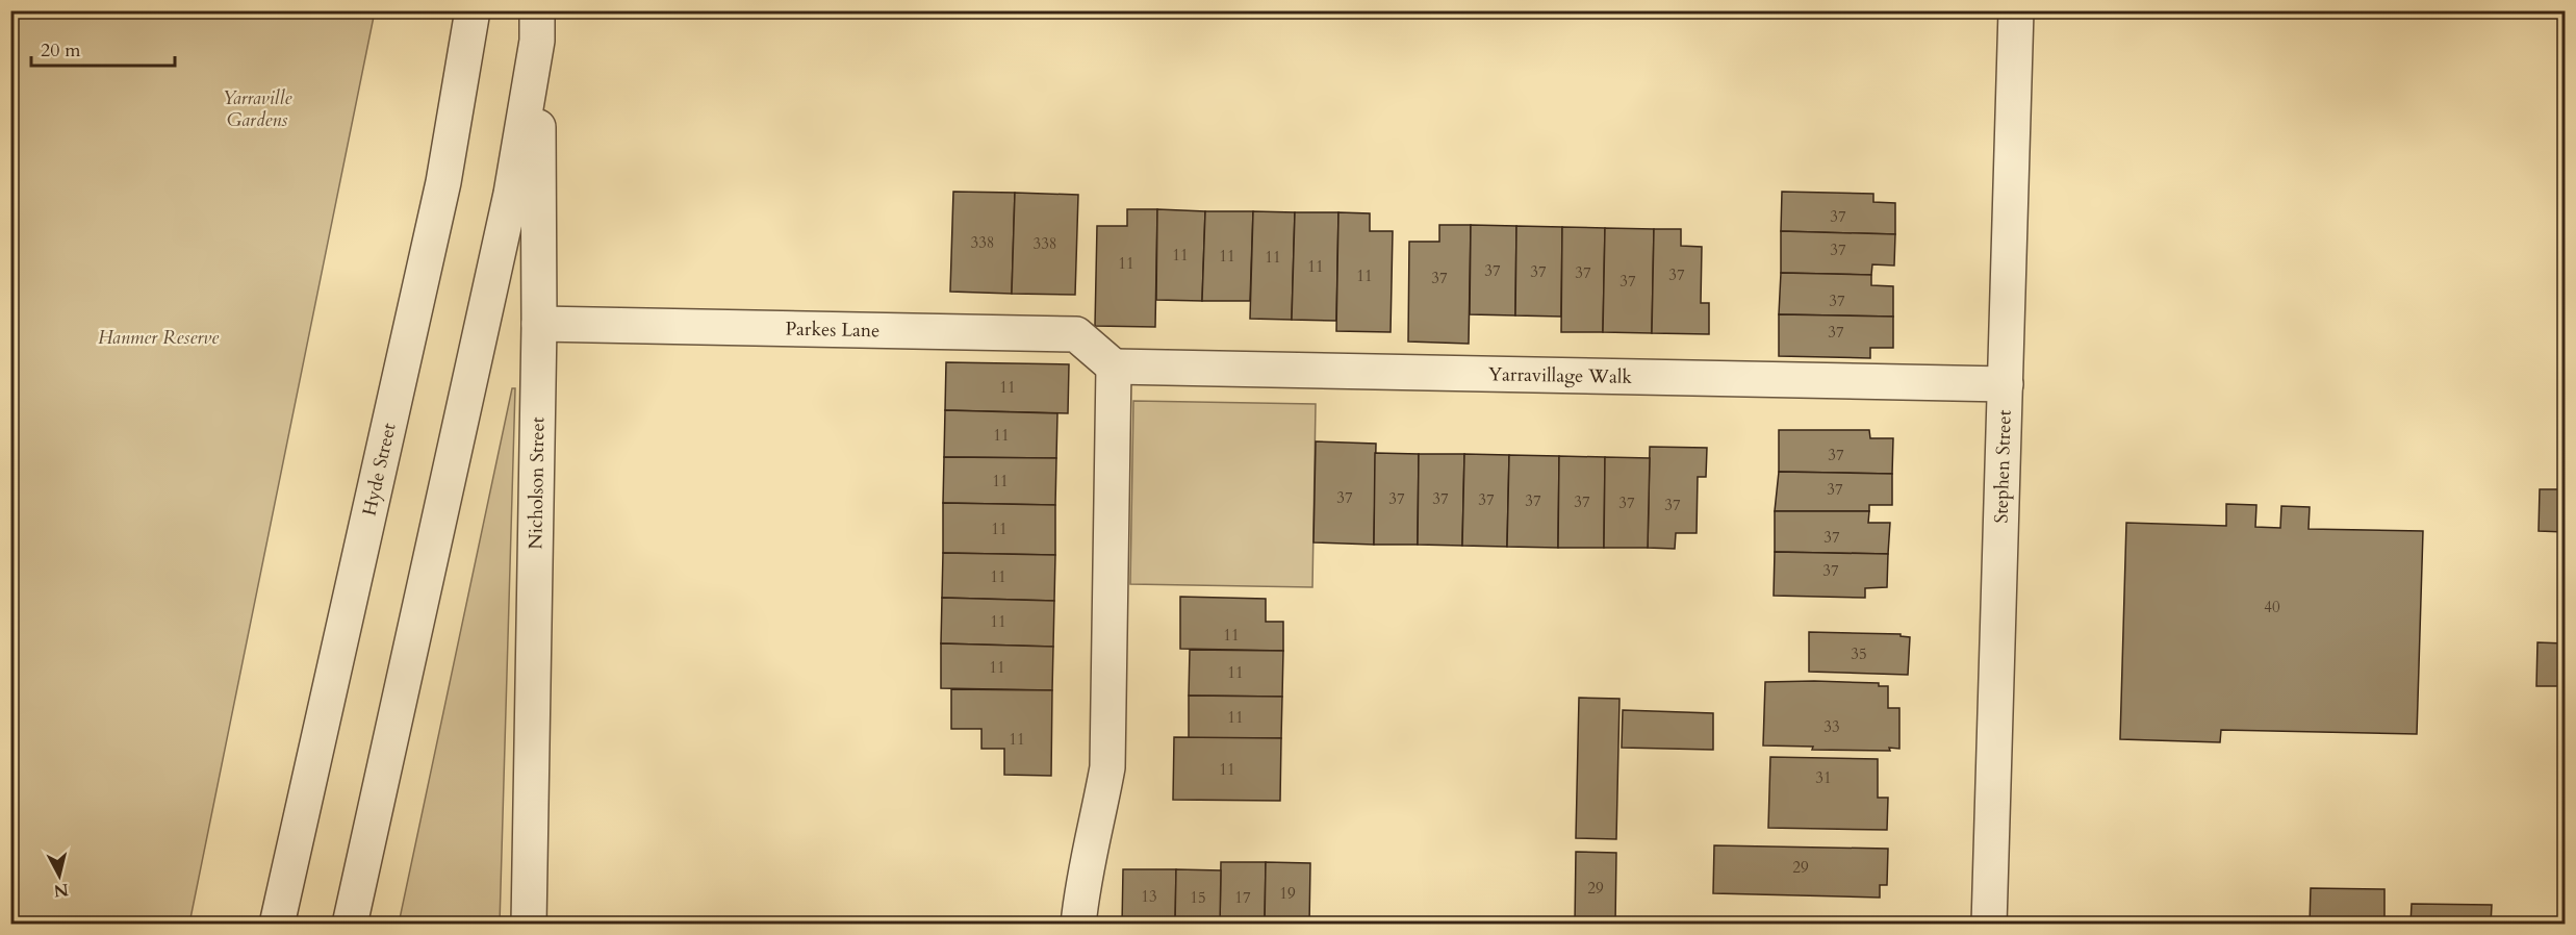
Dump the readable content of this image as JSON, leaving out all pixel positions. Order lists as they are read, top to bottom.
{
  "streets": {
    "street": [
      "Parkes Lane",
      "Yarravillage Walk",
      "Stephen Street",
      "Hyde Street",
      "Nicholson Street"
    ]
  },
  "crossings": [
    ["Parkes Lane", "Yarravillage Walk"],
    ["Parkes Lane", "Nicholson Street"],
    ["Yarravillage Walk", "Stephen Street"]
  ],
  "parks": ["Yarraville Gardens", "Hanmer Reserve"],
  "house_numbers": [
    "37",
    "338",
    "338",
    "37",
    "11",
    "11",
    "11",
    "11",
    "11",
    "37",
    "37",
    "37",
    "37",
    "11",
    "37",
    "37",
    "37",
    "37",
    "11",
    "11",
    "37",
    "11",
    "37",
    "37",
    "37",
    "37",
    "37",
    "37",
    "37",
    "37",
    "37",
    "11",
    "37",
    "37",
    "11",
    "40",
    "11",
    "11",
    "35",
    "11",
    "11",
    "11",
    "33",
    "11",
    "11",
    "31",
    "29",
    "29",
    "19",
    "13",
    "15",
    "17"
  ],
  "scale_bar": "20 m",
  "north": "bottom"
}
